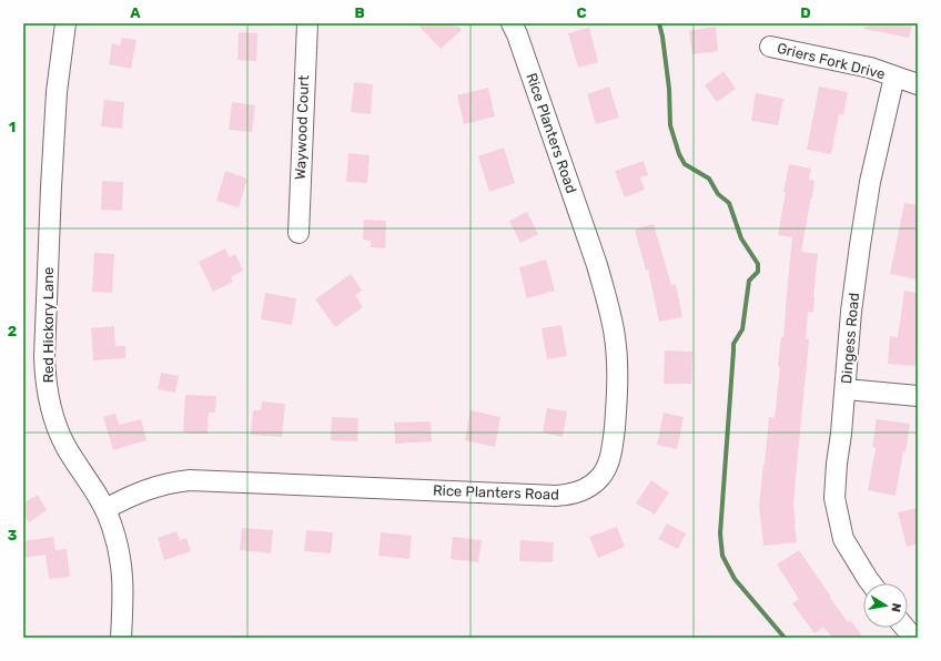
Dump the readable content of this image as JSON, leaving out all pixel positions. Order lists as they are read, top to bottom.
{
  "streets": {
    "street": [
      "Griers Fork Drive",
      "Waywood Court",
      "Rice Planters Road",
      "Red Hickory Lane",
      "Dingess Road"
    ]
  },
  "crossings": [
    ["Griers Fork Drive", "Dingess Road"],
    ["Rice Planters Road", "Red Hickory Lane"]
  ],
  "north": "right",
  "grid": {
    "columns": [
      "A",
      "B",
      "C",
      "D"
    ],
    "rows": ["1", "2", "3"]
  }
}
